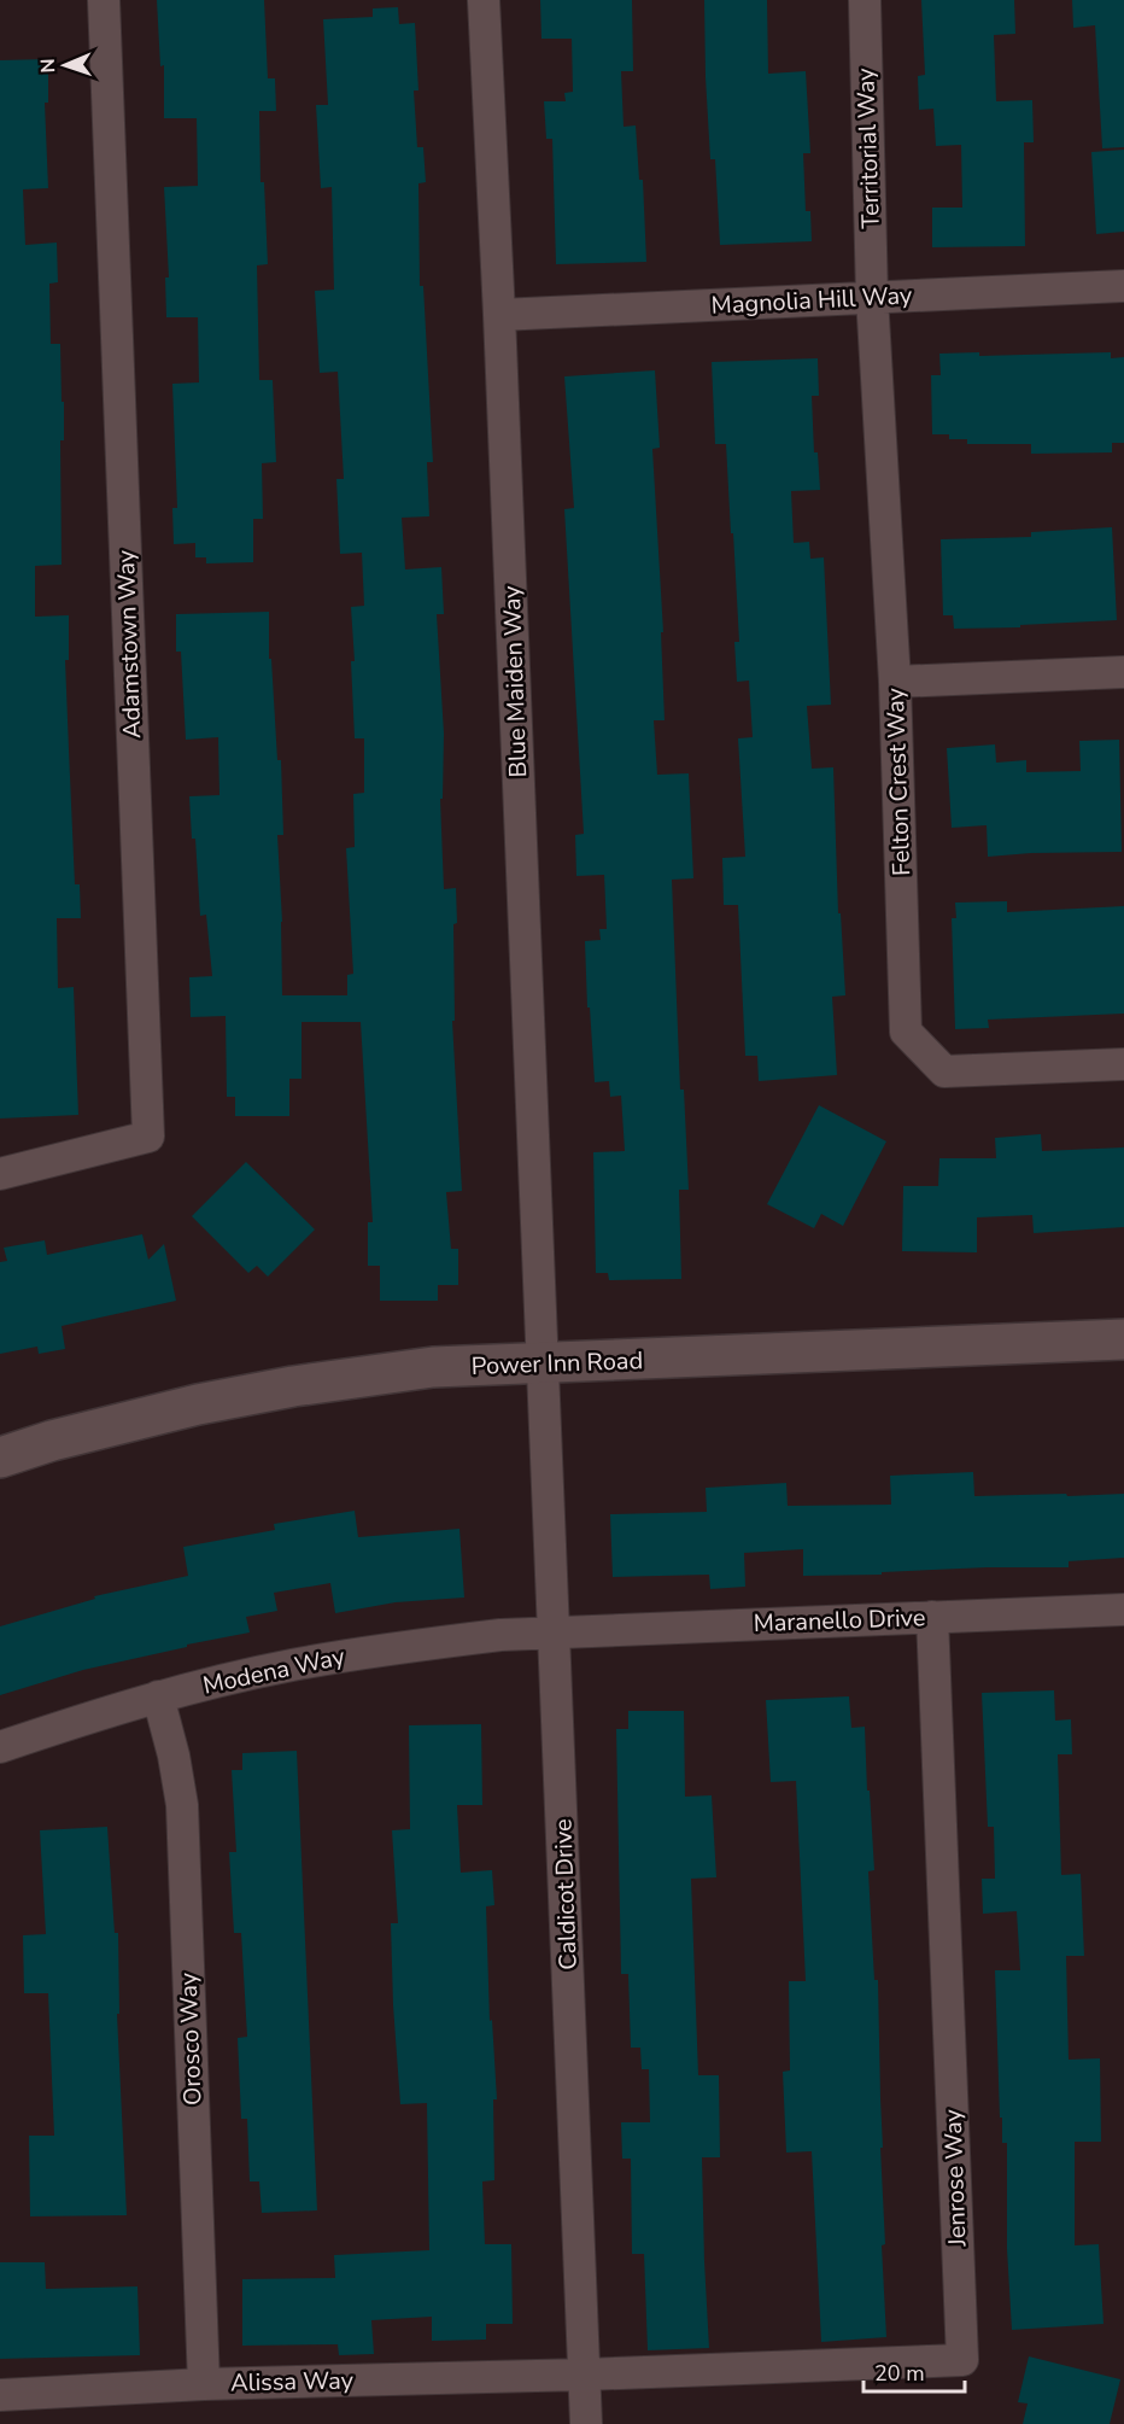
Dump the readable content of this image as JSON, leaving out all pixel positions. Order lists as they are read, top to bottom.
{
  "streets": {
    "main road": ["Power Inn Road"],
    "street": [
      "Territorial Way",
      "Magnolia Hill Way",
      "Adamstown Way",
      "Blue Maiden Way",
      "Felton Crest Way",
      "Maranello Drive",
      "Modena Way",
      "Caldicot Drive",
      "Orosco Way",
      "Jenrose Way",
      "Alissa Way"
    ]
  },
  "crossings": [
    ["Territorial Way", "Magnolia Hill Way"],
    ["Territorial Way", "Felton Crest Way"],
    ["Magnolia Hill Way", "Blue Maiden Way"],
    ["Magnolia Hill Way", "Felton Crest Way"],
    ["Blue Maiden Way", "Power Inn Road"],
    ["Blue Maiden Way", "Caldicot Drive"],
    ["Power Inn Road", "Caldicot Drive"],
    ["Maranello Drive", "Modena Way"],
    ["Maranello Drive", "Caldicot Drive"],
    ["Maranello Drive", "Jenrose Way"],
    ["Modena Way", "Caldicot Drive"],
    ["Modena Way", "Orosco Way"],
    ["Caldicot Drive", "Jenrose Way"],
    ["Caldicot Drive", "Alissa Way"],
    ["Orosco Way", "Alissa Way"],
    ["Jenrose Way", "Alissa Way"]
  ],
  "scale_bar": "20 m",
  "north": "left"
}
